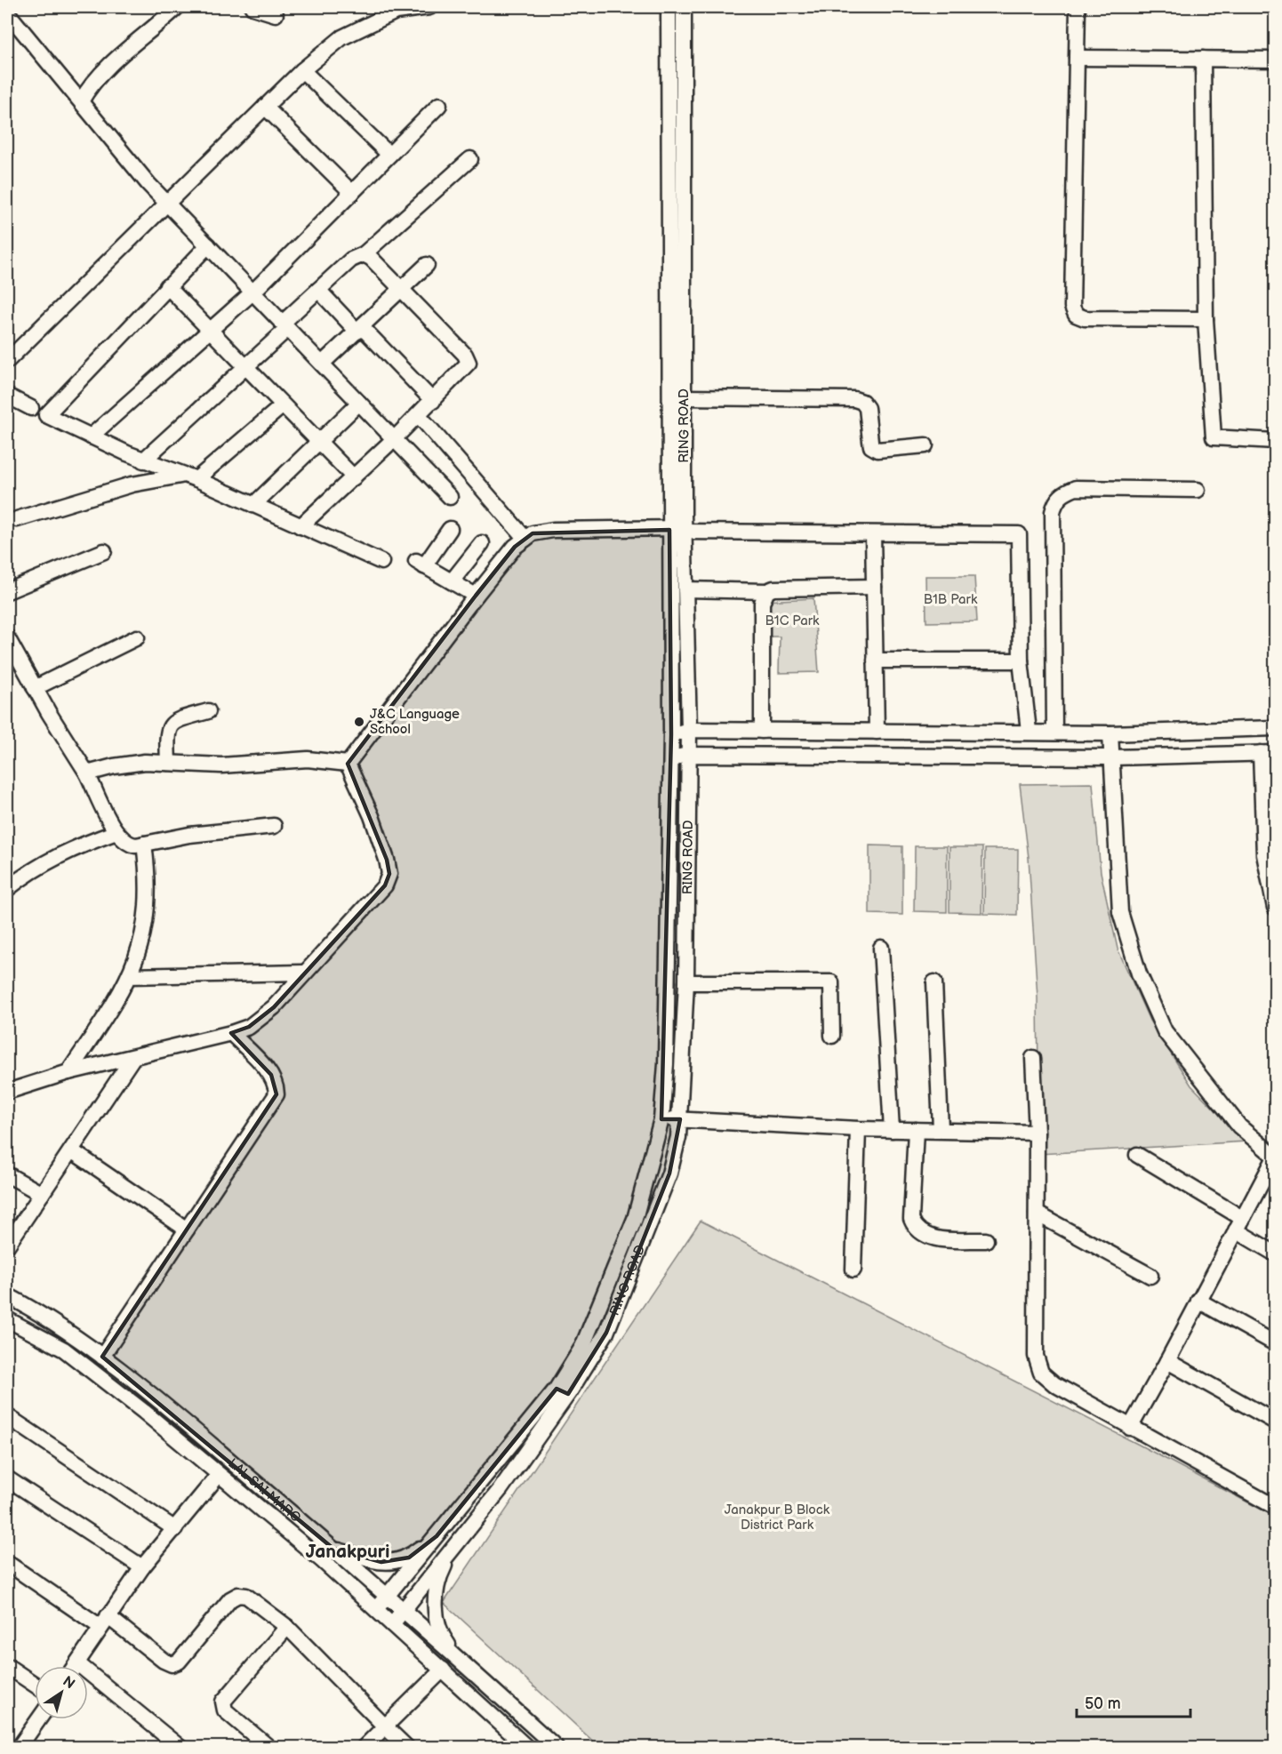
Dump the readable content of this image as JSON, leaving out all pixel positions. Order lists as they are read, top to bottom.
{
  "streets": {
    "street": ["RING ROAD", "LAL SAI MARG"]
  },
  "crossings": [
    ["RING ROAD", "LAL SAI MARG"]
  ],
  "districts": ["Janakpuri"],
  "parks": ["B1B Park", "B1C Park", "Janakpur B Block District Park"],
  "places": ["J&C Language School"],
  "scale_bar": "50 m",
  "north": "top right"
}
